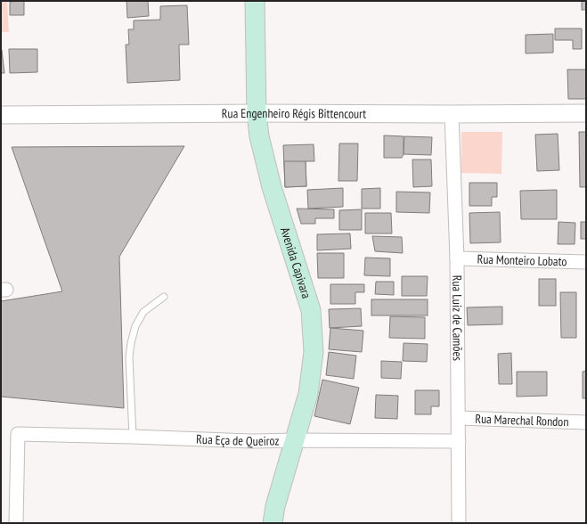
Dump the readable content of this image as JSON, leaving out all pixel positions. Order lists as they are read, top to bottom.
{
  "streets": {
    "main road": ["Avenida Capivara"],
    "street": [
      "Rua Engenheiro Régis Bittencourt",
      "Rua Monteiro Lobato",
      "Rua Luiz de Camões",
      "Rua Marechal Rondon",
      "Rua Eça de Queiroz"
    ]
  },
  "crossings": [
    ["Rua Engenheiro Régis Bittencourt", "Avenida Capivara"],
    ["Rua Engenheiro Régis Bittencourt", "Rua Luiz de Camões"],
    ["Rua Monteiro Lobato", "Rua Luiz de Camões"],
    ["Avenida Capivara", "Rua Eça de Queiroz"],
    ["Rua Luiz de Camões", "Rua Marechal Rondon"],
    ["Rua Luiz de Camões", "Rua Eça de Queiroz"]
  ]
}
